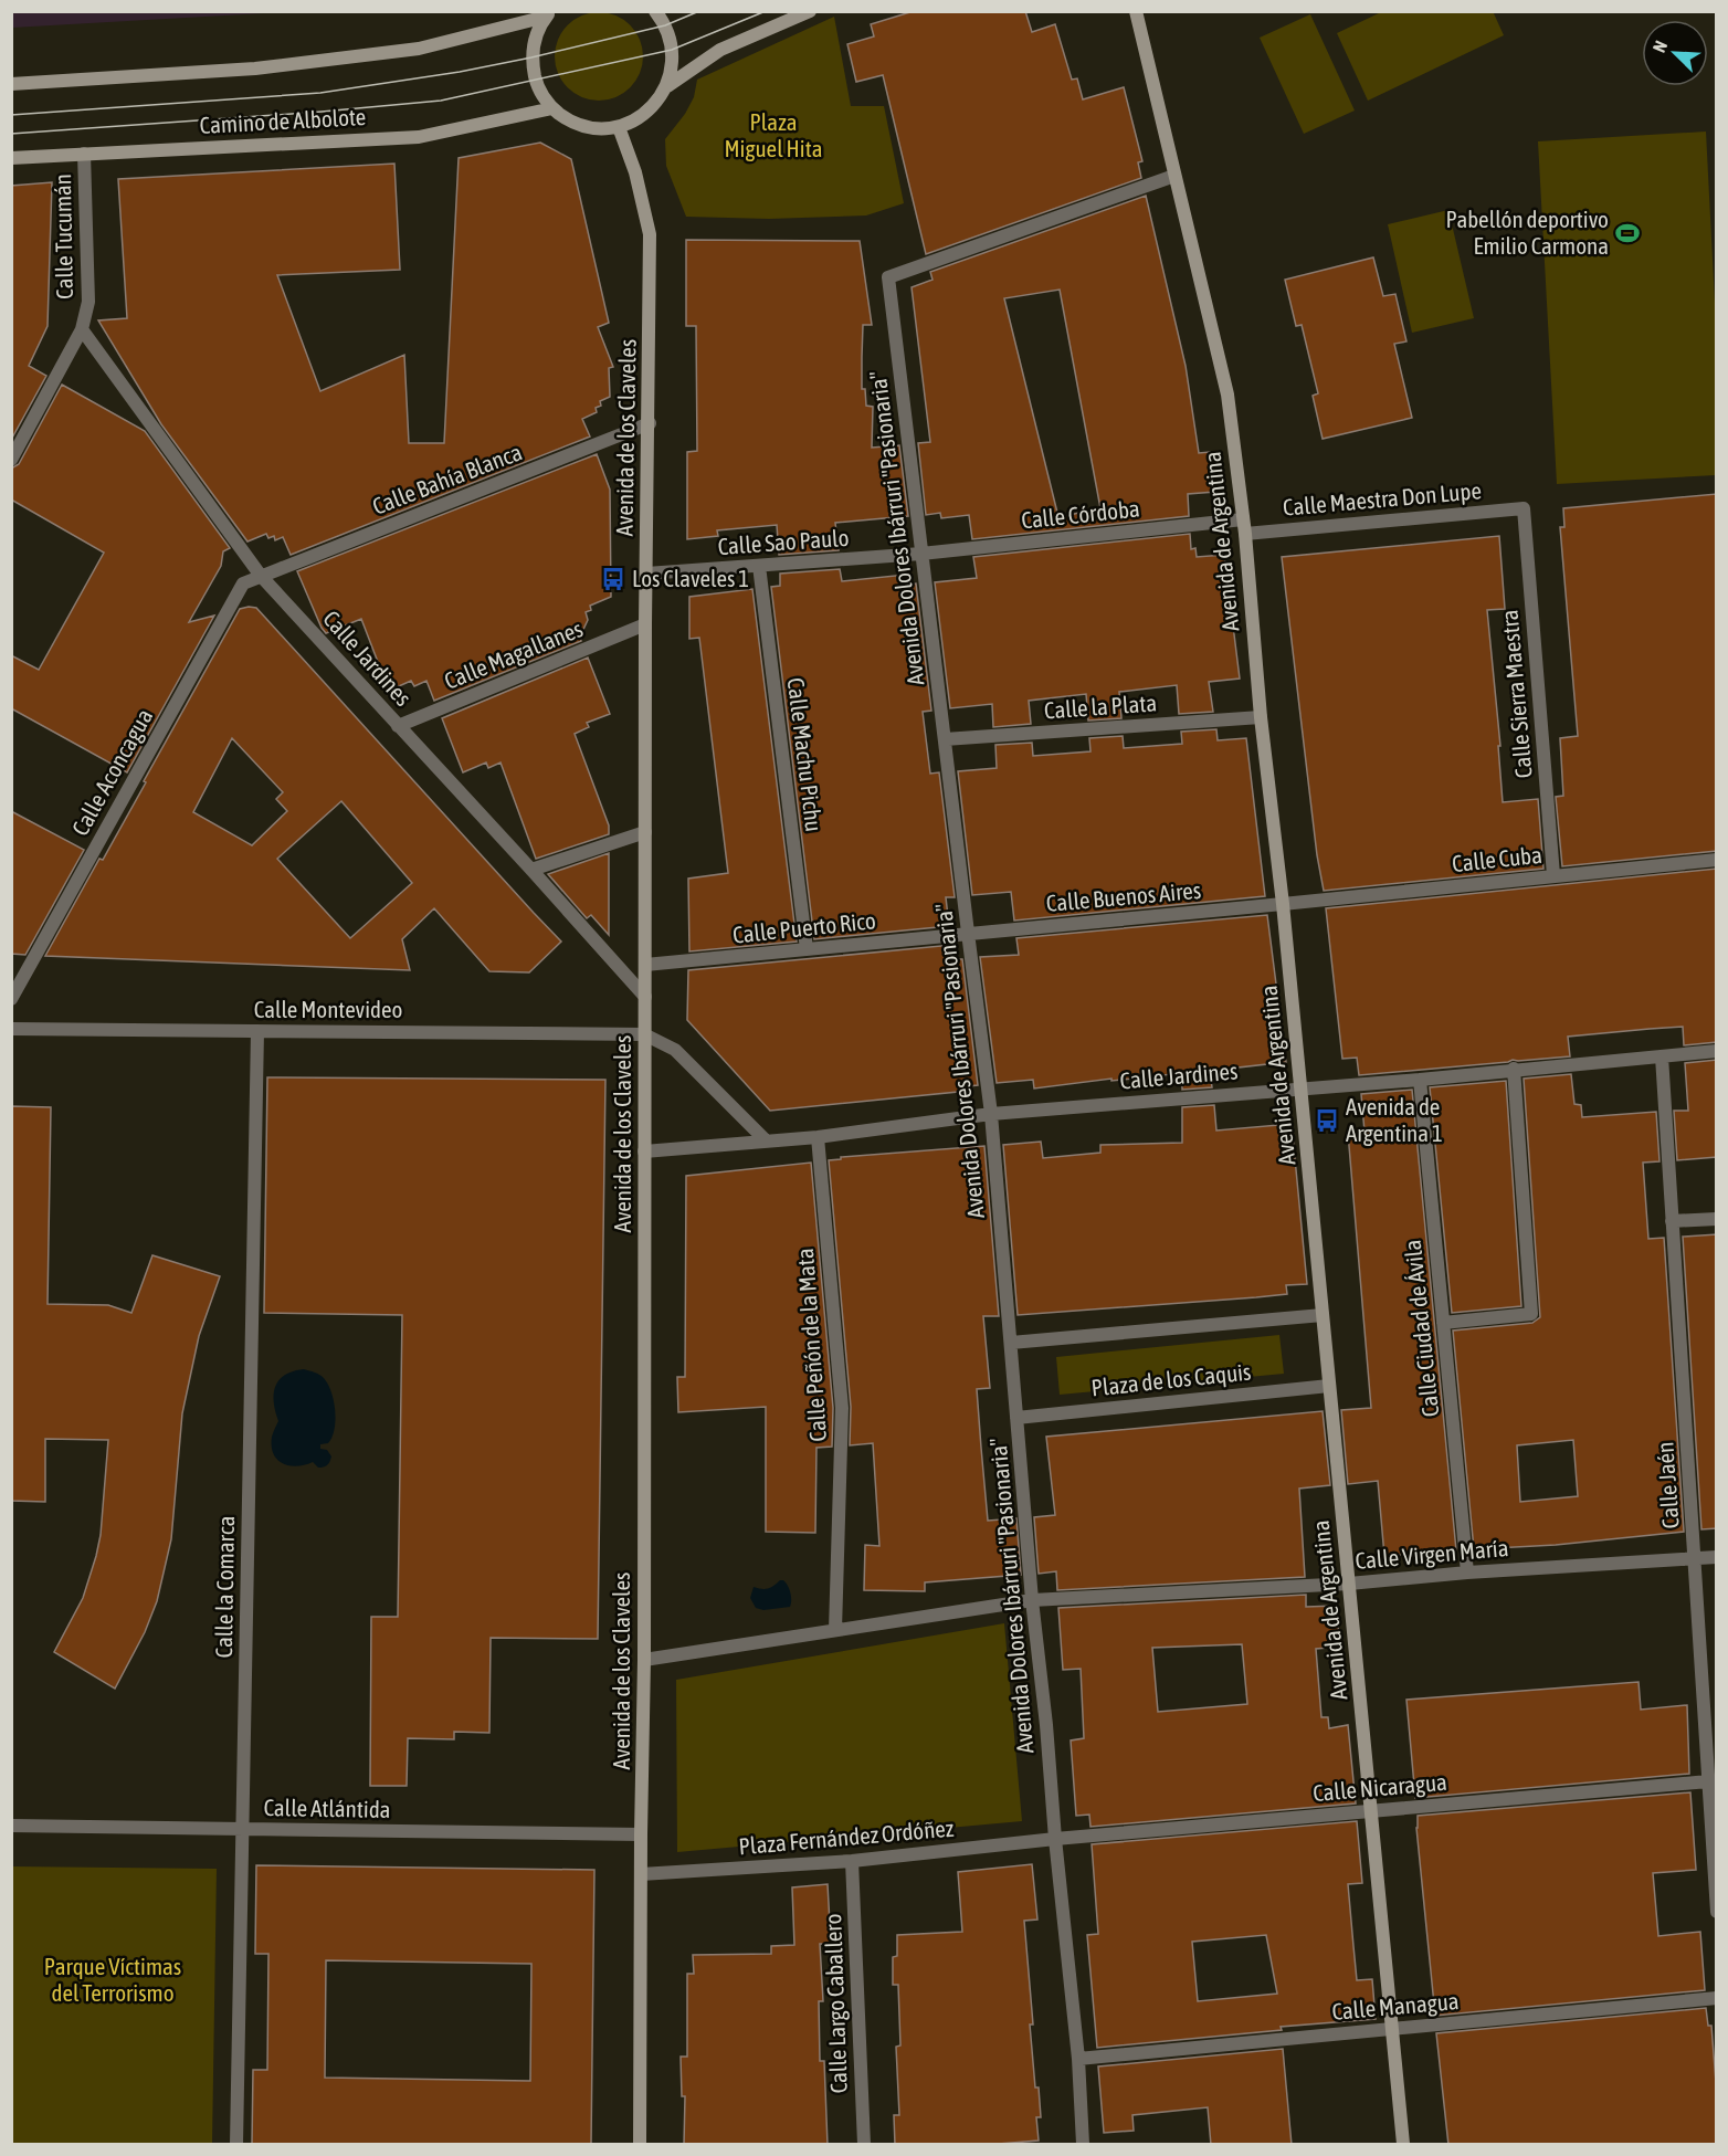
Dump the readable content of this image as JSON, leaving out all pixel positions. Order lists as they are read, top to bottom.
{
  "streets": {
    "street": [
      "Camino de Albolote",
      "Calle Tucumán",
      "Avenida de los Claveles",
      "Calle Bahía Blanca",
      "Calle Maestra Don Lupe",
      "Calle Córdoba",
      "Avenida Dolores Ibárruri \"Pasionaria\"",
      "Avenida de Argentina",
      "Calle Sao Paulo",
      "Calle Magallanes",
      "Calle Jardines",
      "Calle Sierra Maestra",
      "Calle la Plata",
      "Calle Machu Pichu",
      "Calle Aconcagua",
      "Calle Cuba",
      "Calle Buenos Aires",
      "Calle Puerto Rico",
      "Calle Montevideo",
      "Calle Ciudad de Ávila",
      "Calle Peñón de la Mata",
      "Plaza de los Caquis",
      "Calle Jaén",
      "Calle Virgen María",
      "Calle la Comarca",
      "Calle Nicaragua",
      "Calle Atlántida",
      "Plaza Fernández Ordóñez",
      "Calle Largo Caballero",
      "Calle Managua"
    ]
  },
  "crossings": [
    ["Camino de Albolote", "Calle Tucumán"],
    ["Calle Tucumán", "Calle Jardines"],
    ["Avenida de los Claveles", "Calle Bahía Blanca"],
    ["Avenida de los Claveles", "Calle Sao Paulo"],
    ["Avenida de los Claveles", "Calle Magallanes"],
    ["Avenida de los Claveles", "Calle Jardines"],
    ["Avenida de los Claveles", "Calle Puerto Rico"],
    ["Avenida de los Claveles", "Calle Montevideo"],
    ["Avenida de los Claveles", "Calle Atlántida"],
    ["Avenida de los Claveles", "Plaza Fernández Ordóñez"],
    ["Calle Bahía Blanca", "Calle Jardines"],
    ["Calle Bahía Blanca", "Calle Aconcagua"],
    ["Calle Maestra Don Lupe", "Avenida de Argentina"],
    ["Calle Maestra Don Lupe", "Calle Sierra Maestra"],
    ["Calle Córdoba", "Avenida Dolores Ibárruri \"Pasionaria\""],
    ["Calle Córdoba", "Avenida de Argentina"],
    ["Calle Córdoba", "Calle Sao Paulo"],
    ["Avenida Dolores Ibárruri \"Pasionaria\"", "Avenida de Argentina"],
    ["Avenida Dolores Ibárruri \"Pasionaria\"", "Calle Sao Paulo"],
    ["Avenida Dolores Ibárruri \"Pasionaria\"", "Calle Jardines"],
    ["Avenida Dolores Ibárruri \"Pasionaria\"", "Calle la Plata"],
    ["Avenida Dolores Ibárruri \"Pasionaria\"", "Calle Buenos Aires"],
    ["Avenida Dolores Ibárruri \"Pasionaria\"", "Calle Puerto Rico"],
    ["Avenida Dolores Ibárruri \"Pasionaria\"", "Plaza de los Caquis"],
    ["Avenida Dolores Ibárruri \"Pasionaria\"", "Calle Virgen María"],
    ["Avenida Dolores Ibárruri \"Pasionaria\"", "Calle Nicaragua"],
    ["Avenida Dolores Ibárruri \"Pasionaria\"", "Plaza Fernández Ordóñez"],
    ["Avenida Dolores Ibárruri \"Pasionaria\"", "Calle Managua"],
    ["Avenida de Argentina", "Calle Jardines"],
    ["Avenida de Argentina", "Calle la Plata"],
    ["Avenida de Argentina", "Calle Cuba"],
    ["Avenida de Argentina", "Calle Buenos Aires"],
    ["Avenida de Argentina", "Plaza de los Caquis"],
    ["Avenida de Argentina", "Calle Virgen María"],
    ["Avenida de Argentina", "Calle Nicaragua"],
    ["Avenida de Argentina", "Calle Managua"],
    ["Calle Sao Paulo", "Calle Machu Pichu"],
    ["Calle Magallanes", "Calle Jardines"],
    ["Calle Jardines", "Calle Aconcagua"],
    ["Calle Jardines", "Calle Ciudad de Ávila"],
    ["Calle Jardines", "Calle Peñón de la Mata"],
    ["Calle Jardines", "Calle Jaén"],
    ["Calle Sierra Maestra", "Calle Cuba"],
    ["Calle Machu Pichu", "Calle Puerto Rico"],
    ["Calle Cuba", "Calle Buenos Aires"],
    ["Calle Buenos Aires", "Calle Puerto Rico"],
    ["Calle Montevideo", "Calle la Comarca"],
    ["Calle Ciudad de Ávila", "Calle Virgen María"],
    ["Calle Jaén", "Calle Virgen María"],
    ["Calle Jaén", "Calle Nicaragua"],
    ["Calle la Comarca", "Calle Atlántida"],
    ["Calle Nicaragua", "Plaza Fernández Ordóñez"],
    ["Plaza Fernández Ordóñez", "Calle Largo Caballero"]
  ],
  "parks": ["Plaza Miguel Hita", "Parque Víctimas del Terrorismo"],
  "places": {
    "sports": ["Pabellón deportivo Emilio Carmona"],
    "bus stop": ["Los Claveles 1", "Avenida de Argentina 1"]
  },
  "north": "top left"
}
